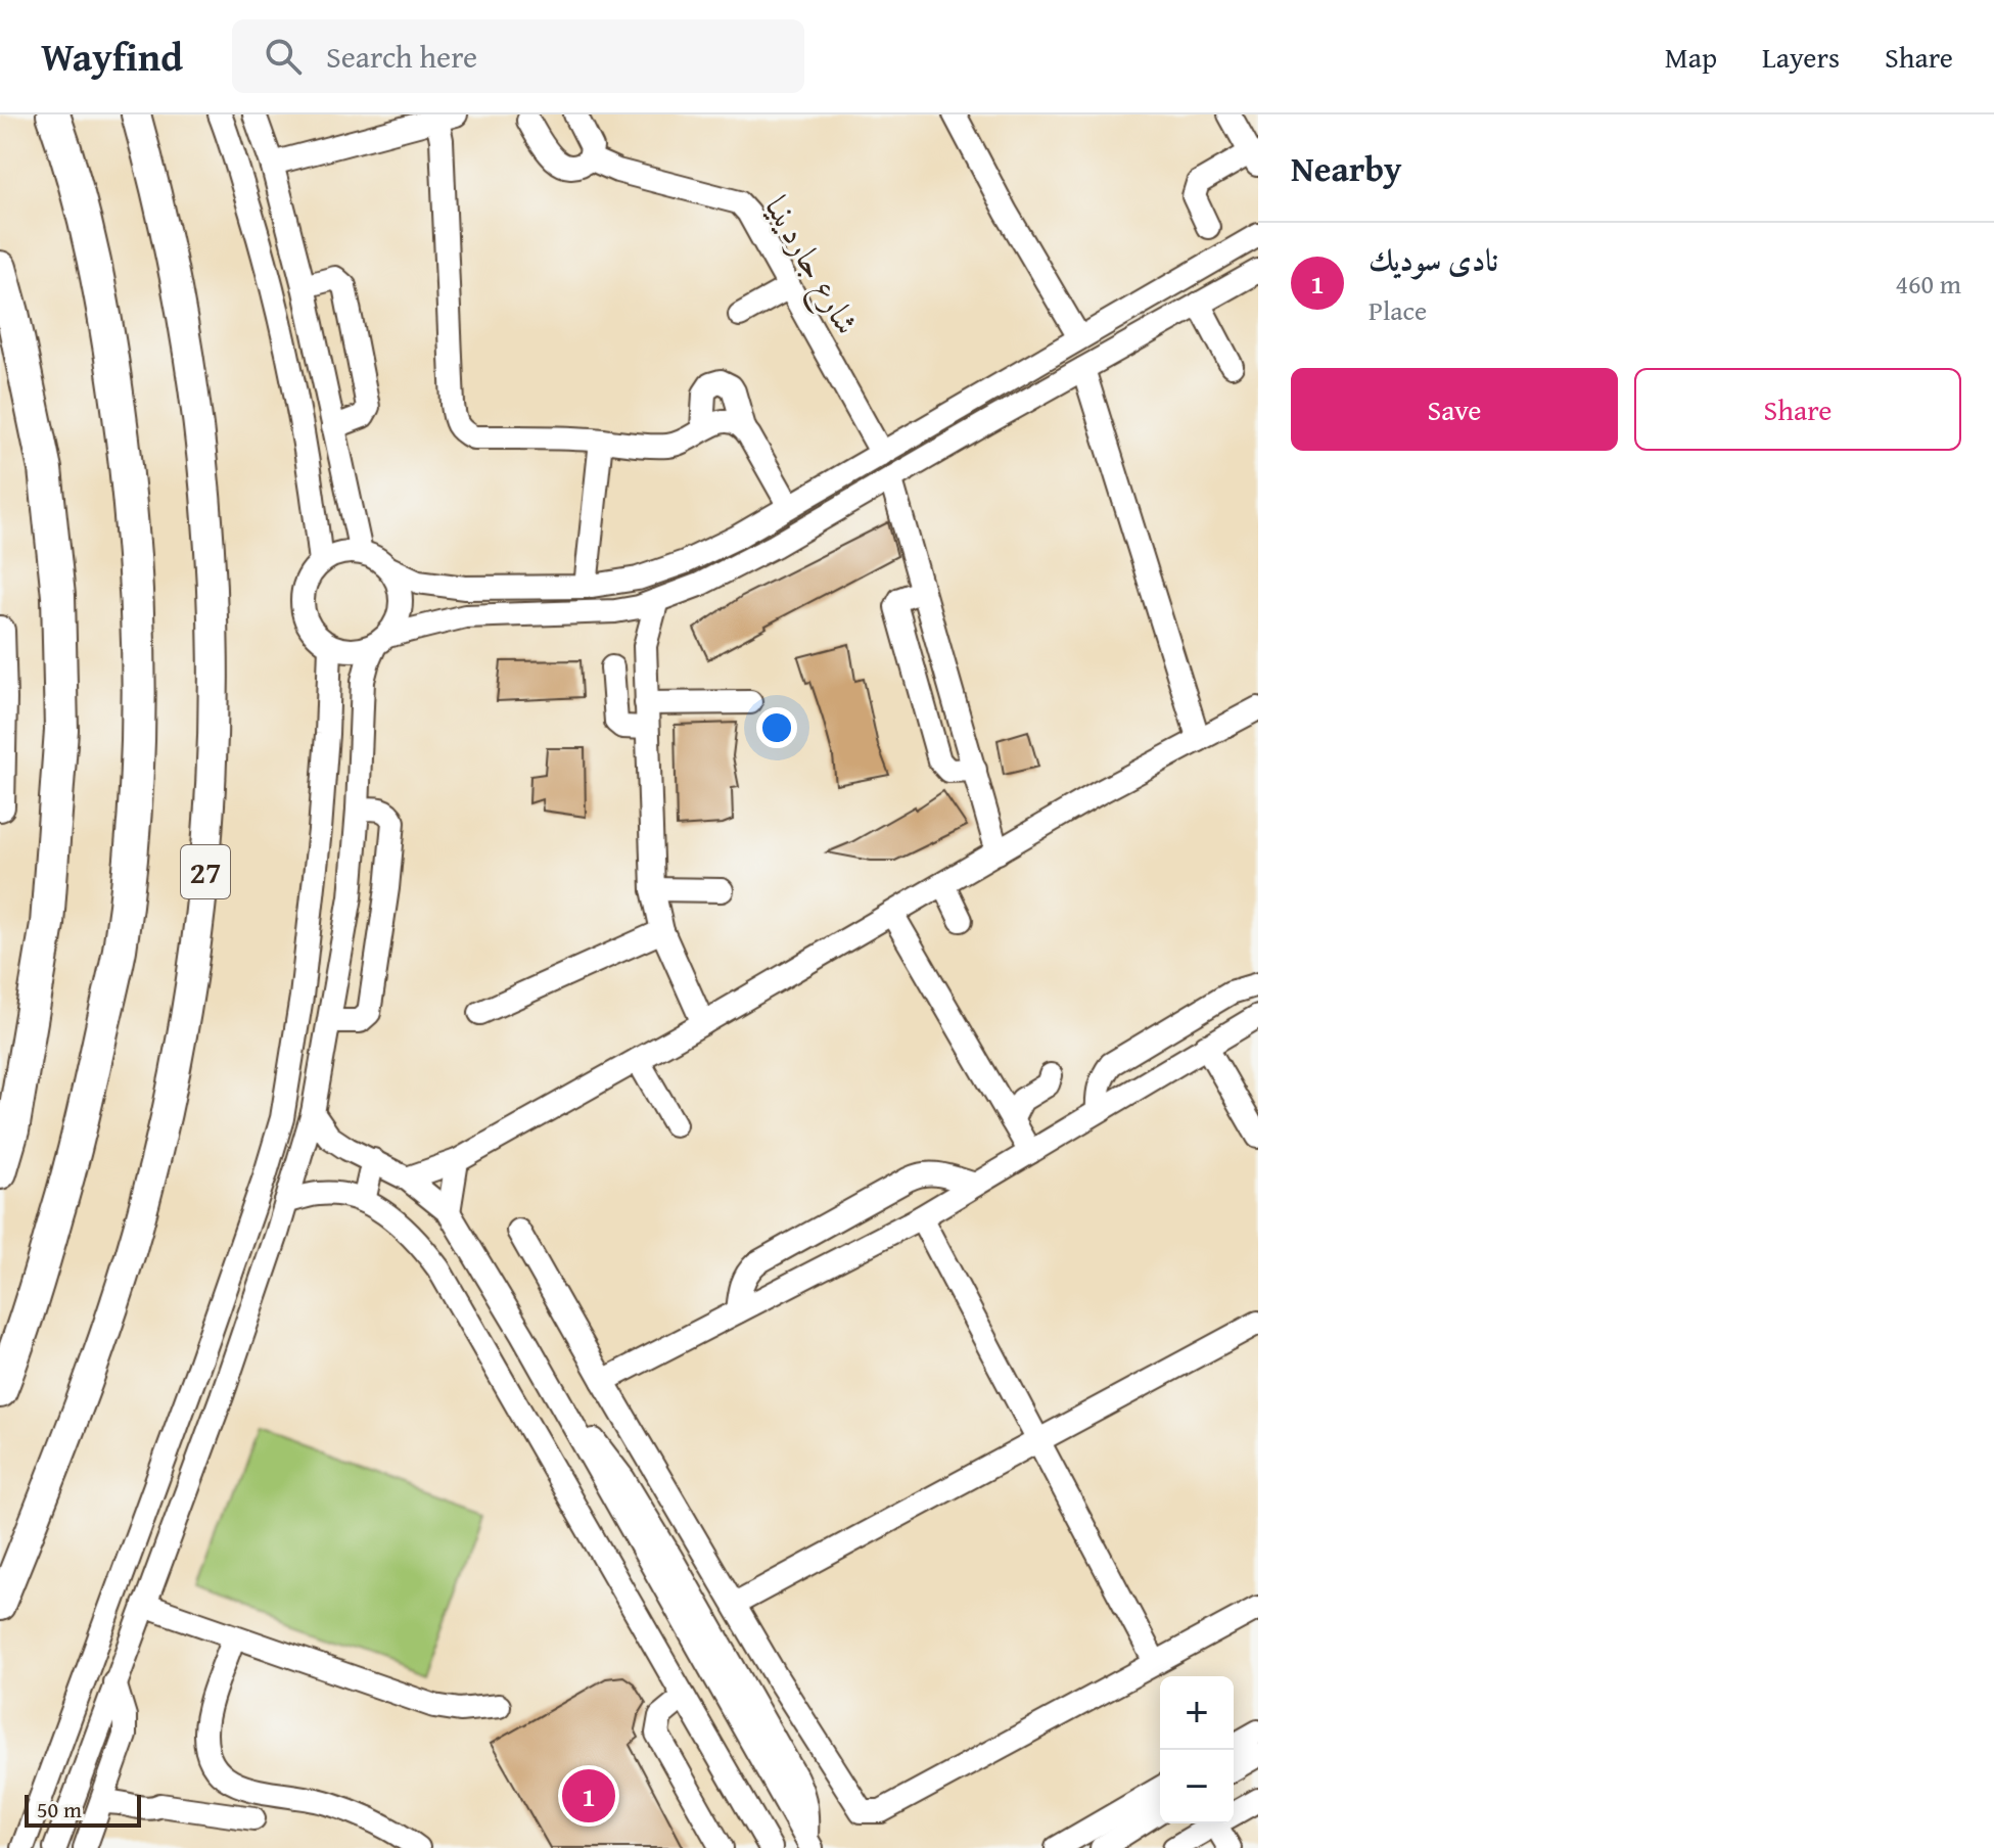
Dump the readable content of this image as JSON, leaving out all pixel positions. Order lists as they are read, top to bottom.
{
  "streets": {
    "main road": ["27"],
    "street": ["شارع جاردينيا"]
  },
  "scale_bar": "50 m",
  "page": {
    "header": "Wayfind",
    "search": "Search here",
    "nav": ["Map", "Layers", "Share"],
    "heading": "Nearby",
    "list": [
      {
        "mark": "1",
        "name": "نادى سوديك",
        "note": "Place",
        "value": "460 m"
      }
    ],
    "buttons": ["Save", "Share"],
    "map_buttons": ["+", "−"],
    "pins": "1",
    "scale": "50 m"
  }
}
